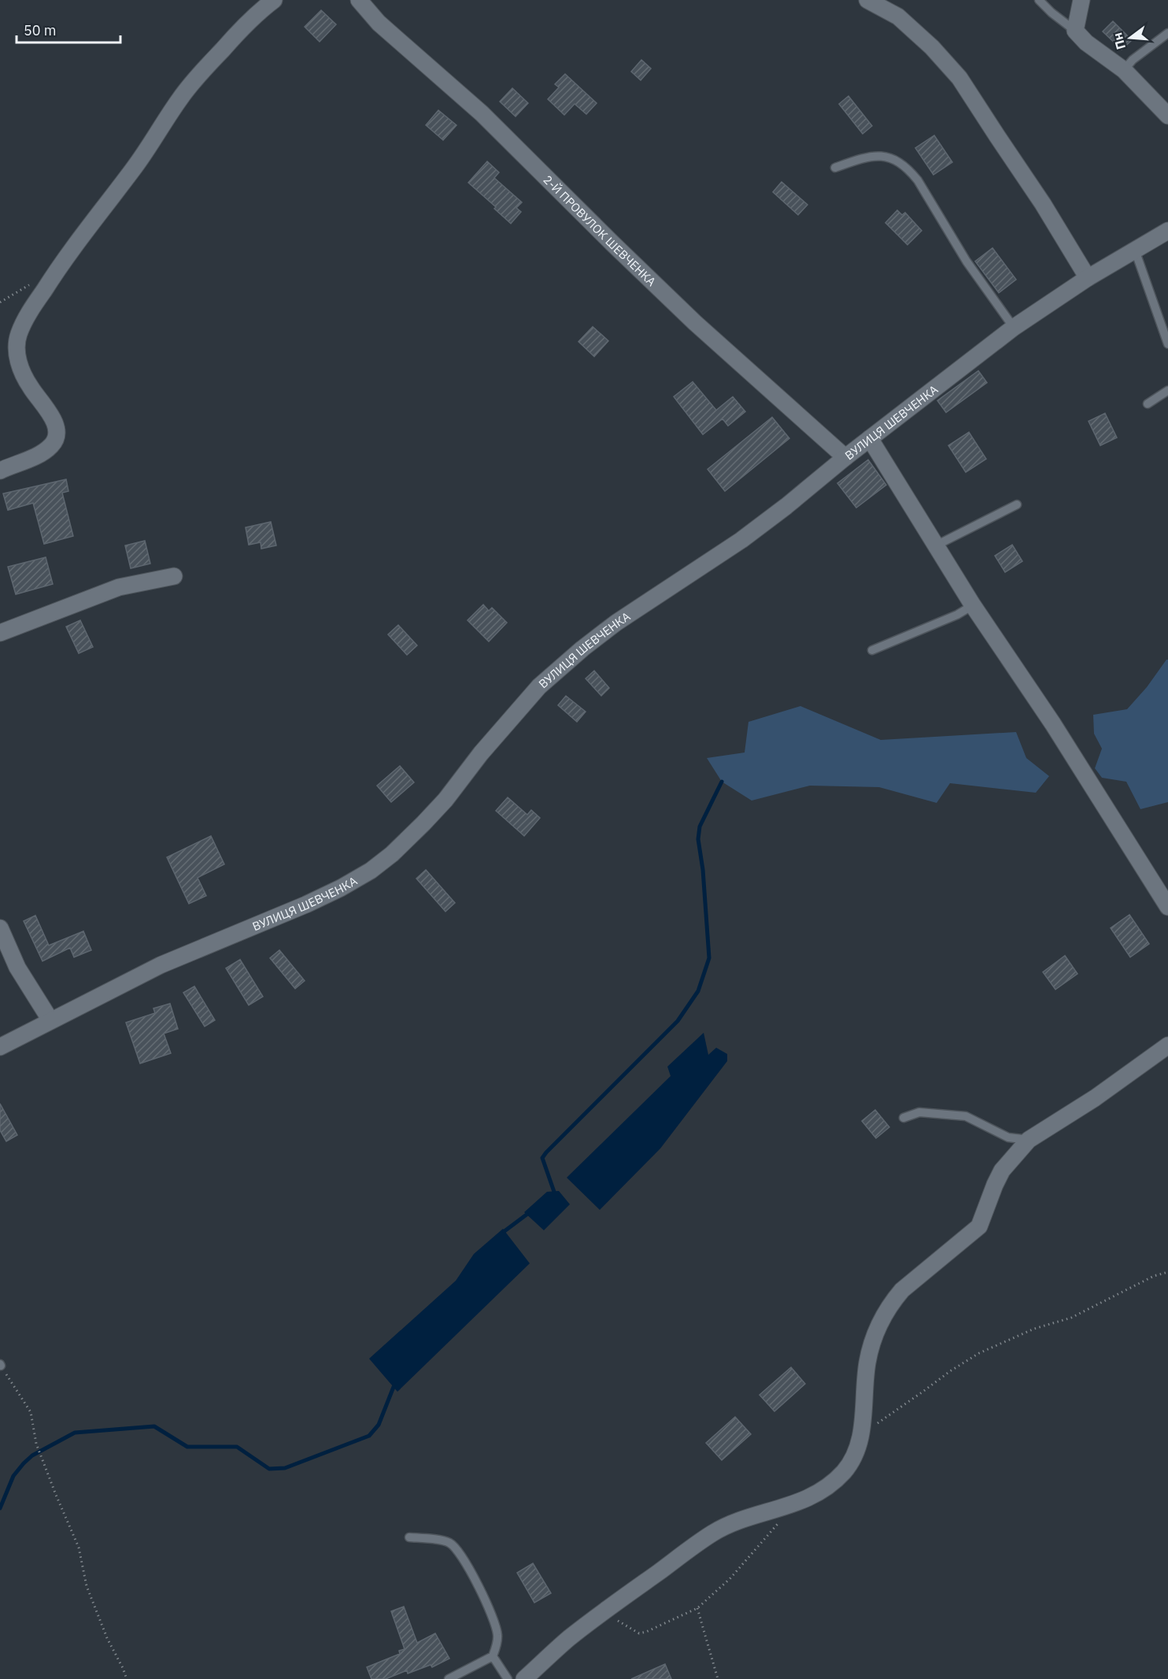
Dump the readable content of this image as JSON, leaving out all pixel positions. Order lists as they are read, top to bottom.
{
  "streets": {
    "street": ["2-Й ПРОВУЛОК ШЕВЧЕНКА", "ВУЛИЦЯ ШЕВЧЕНКА"]
  },
  "crossings": [
    ["2-Й ПРОВУЛОК ШЕВЧЕНКА", "ВУЛИЦЯ ШЕВЧЕНКА"]
  ],
  "scale_bar": "50 m",
  "north": "left"
}
